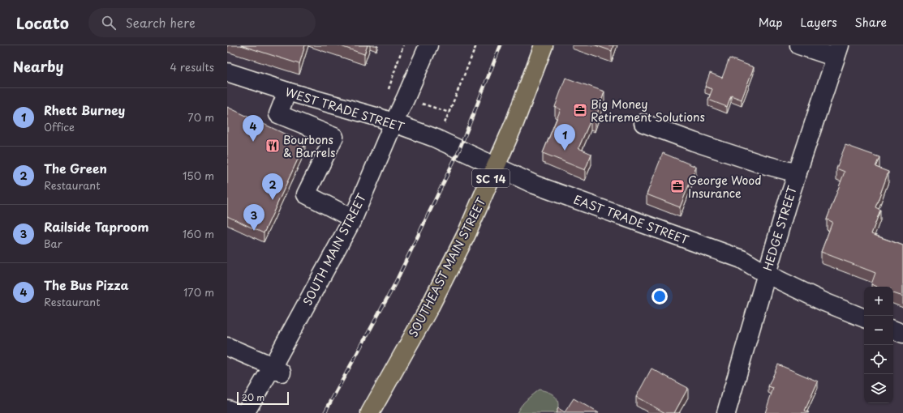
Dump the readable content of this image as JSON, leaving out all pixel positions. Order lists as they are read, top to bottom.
{
  "streets": {
    "main road": ["SC 14", "SOUTHEAST MAIN STREET"],
    "street": [
      "WEST TRADE STREET",
      "EAST TRADE STREET",
      "HEDGE STREET",
      "SOUTH MAIN STREET"
    ]
  },
  "crossings": [
    ["WEST TRADE STREET", "EAST TRADE STREET"],
    ["WEST TRADE STREET", "SOUTH MAIN STREET"],
    ["WEST TRADE STREET", "SOUTHEAST MAIN STREET"],
    ["EAST TRADE STREET", "HEDGE STREET"],
    ["EAST TRADE STREET", "SOUTHEAST MAIN STREET"]
  ],
  "places": {
    "office": ["Big Money Retirement Solutions", "George Wood Insurance"],
    "restaurant": ["Bourbons & Barrels"]
  },
  "scale_bar": "20 m",
  "page": {
    "header": "Locato",
    "search": "Search here",
    "nav": ["Map", "Layers", "Share"],
    "heading": ["Nearby", "4 results"],
    "list": [
      {
        "mark": "1",
        "name": "Rhett Burney",
        "note": "Office",
        "value": "70 m"
      },
      {
        "mark": "2",
        "name": "The Green",
        "note": "Restaurant",
        "value": "150 m"
      },
      {
        "mark": "3",
        "name": "Railside Taproom",
        "note": "Bar",
        "value": "160 m"
      },
      {
        "mark": "4",
        "name": "The Bus Pizza",
        "note": "Restaurant",
        "value": "170 m"
      }
    ],
    "pins": [
      "4",
      "1",
      "2",
      "3"
    ],
    "map_buttons": ["+", "−"],
    "scale": "20 m"
  }
}
